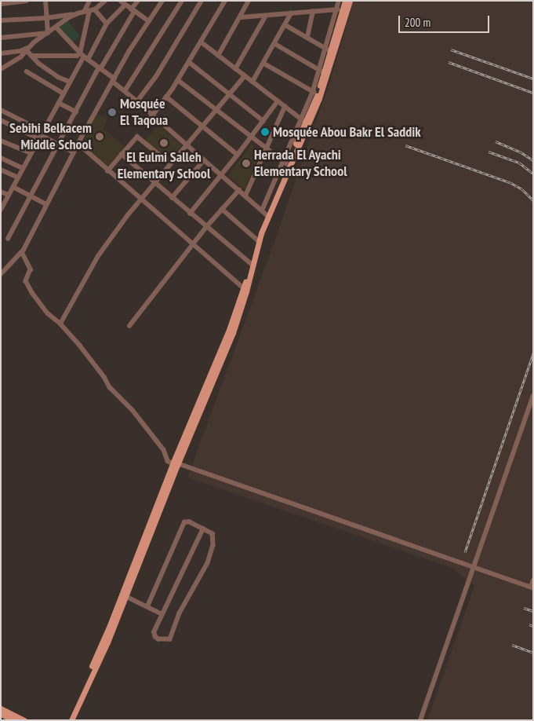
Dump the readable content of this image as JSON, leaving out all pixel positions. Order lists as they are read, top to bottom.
{
  "places": [
    "Mosquée El Taqoua",
    "Mosquée Abou Bakr El Saddik",
    "Sebihi Belkacem Middle School",
    "El Eulmi Salleh Elementary School",
    "Herrada El Ayachi Elementary School"
  ],
  "scale_bar": "200 m"
}
